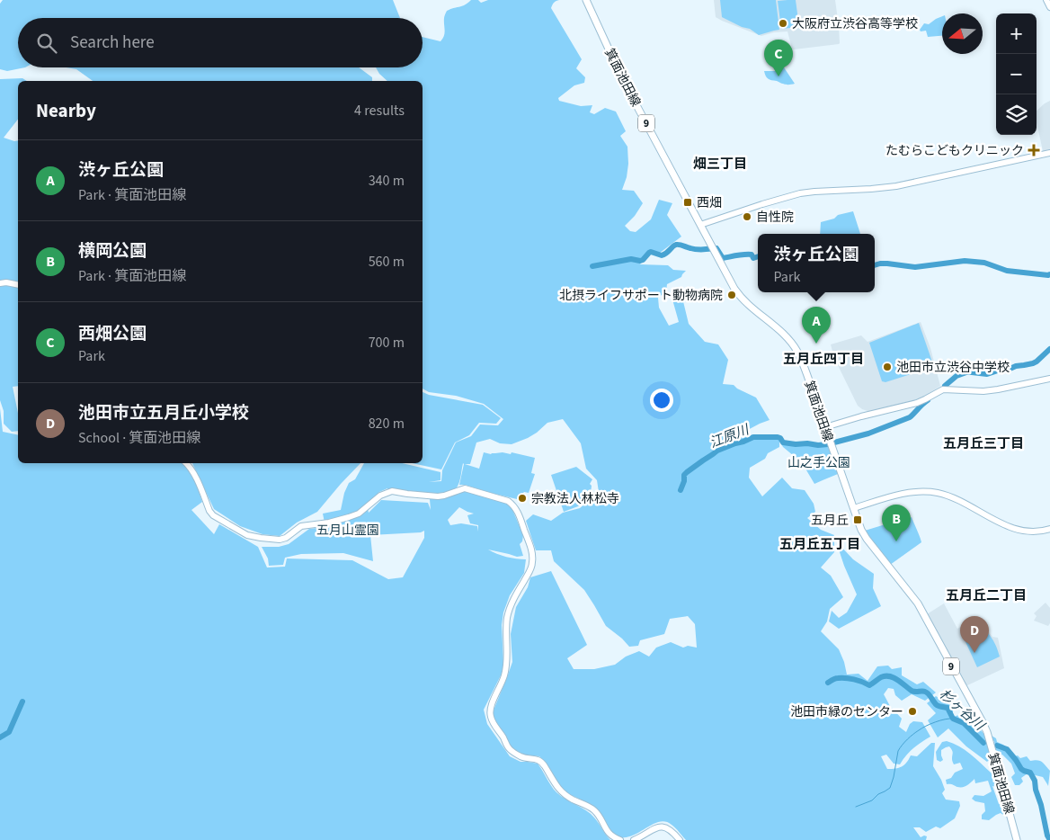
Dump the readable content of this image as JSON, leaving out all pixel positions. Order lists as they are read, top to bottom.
{
  "streets": {
    "main road": ["箕面池田線", "9"]
  },
  "districts": [
    "畑三丁目",
    "五月丘四丁目",
    "五月丘三丁目",
    "五月丘五丁目",
    "五月丘二丁目"
  ],
  "water": ["江原川", "杉ヶ谷川"],
  "parks": ["山之手公園", "五月山霊園"],
  "places": {
    "other": [
      "大阪府立渋谷高等学校",
      "自性院",
      "北摂ライフサポート動物病院",
      "池田市立渋谷中学校",
      "宗教法人林松寺",
      "池田市緑のセンター"
    ],
    "health": ["たむらこどもクリニック"],
    "transit": ["西畑", "五月丘"]
  },
  "north": "left",
  "page": {
    "map_buttons": ["+", "−"],
    "search": "Search here",
    "pins": [
      "C",
      "A",
      "B",
      "D"
    ],
    "heading": ["Nearby", "4 results"],
    "list": [
      {
        "mark": "A",
        "name": "渋ヶ丘公園",
        "note": "Park · 箕面池田線",
        "value": "340 m"
      },
      {
        "mark": "B",
        "name": "横岡公園",
        "note": "Park · 箕面池田線",
        "value": "560 m"
      },
      {
        "mark": "C",
        "name": "西畑公園",
        "note": "Park",
        "value": "700 m"
      },
      {
        "mark": "D",
        "name": "池田市立五月丘小学校",
        "note": "School · 箕面池田線",
        "value": "820 m"
      }
    ],
    "popup": ["渋ヶ丘公園", "Park"]
  }
}
